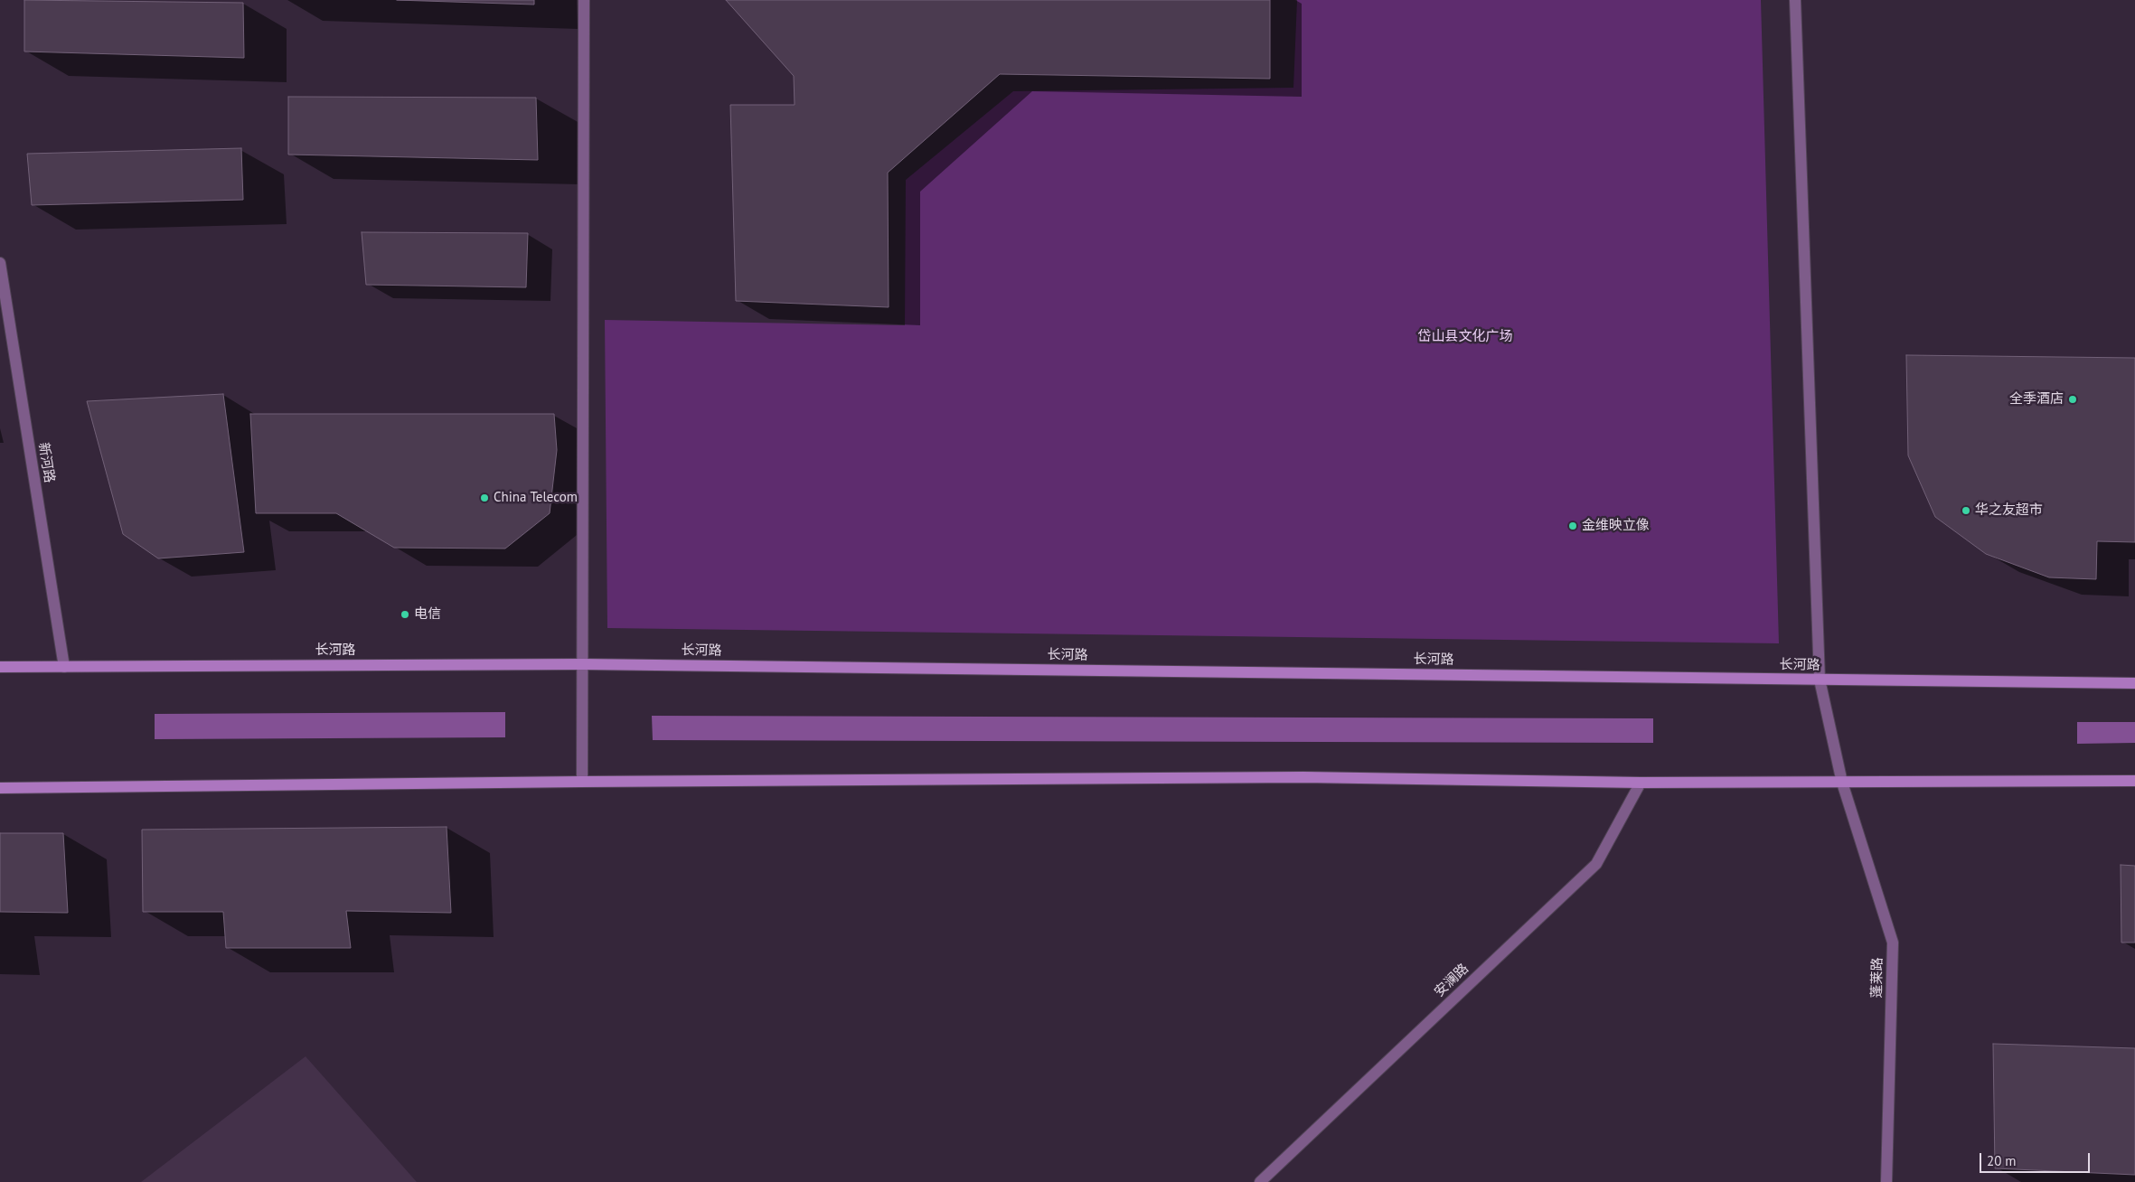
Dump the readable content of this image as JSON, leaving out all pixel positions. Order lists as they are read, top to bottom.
{
  "streets": {
    "main road": ["长河路"],
    "street": ["新河路", "蓬莱路", "安澜路"]
  },
  "crossings": [
    ["新河路", "长河路"],
    ["长河路", "蓬莱路"]
  ],
  "parks": ["岱山县文化广场"],
  "places": [
    "全季酒店",
    "China Telecom",
    "华之友超市",
    "金维映立像",
    "电信"
  ],
  "scale_bar": "20 m"
}
